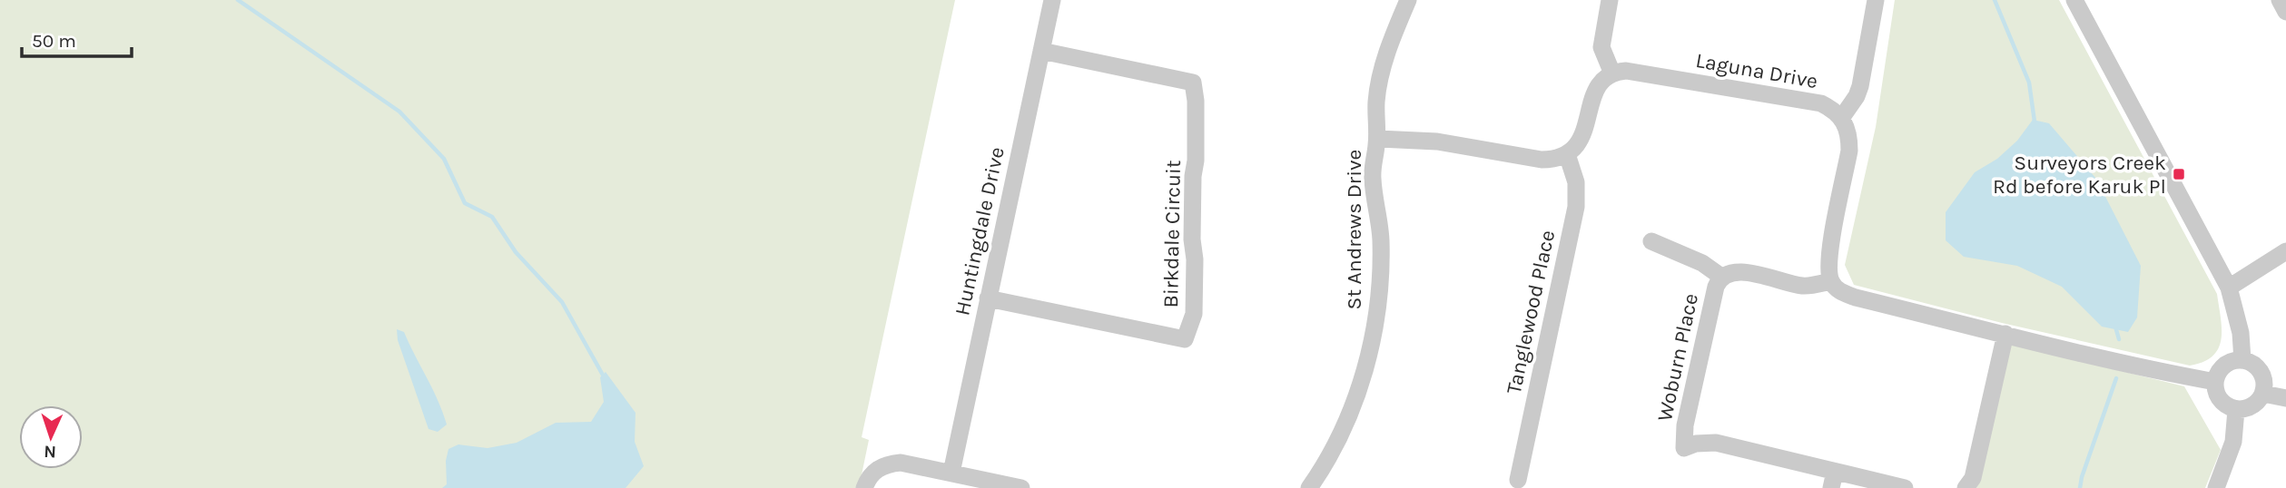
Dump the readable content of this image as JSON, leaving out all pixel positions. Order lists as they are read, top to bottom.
{
  "streets": {
    "street": [
      "Laguna Drive",
      "St Andrews Drive",
      "Huntingdale Drive",
      "Birkdale Circuit",
      "Tanglewood Place",
      "Woburn Place"
    ]
  },
  "crossings": [
    ["Huntingdale Drive", "Birkdale Circuit"]
  ],
  "places": {
    "transit": ["Surveyors Creek Rd before Karuk Pl"]
  },
  "scale_bar": "50 m",
  "north": "bottom"
}
